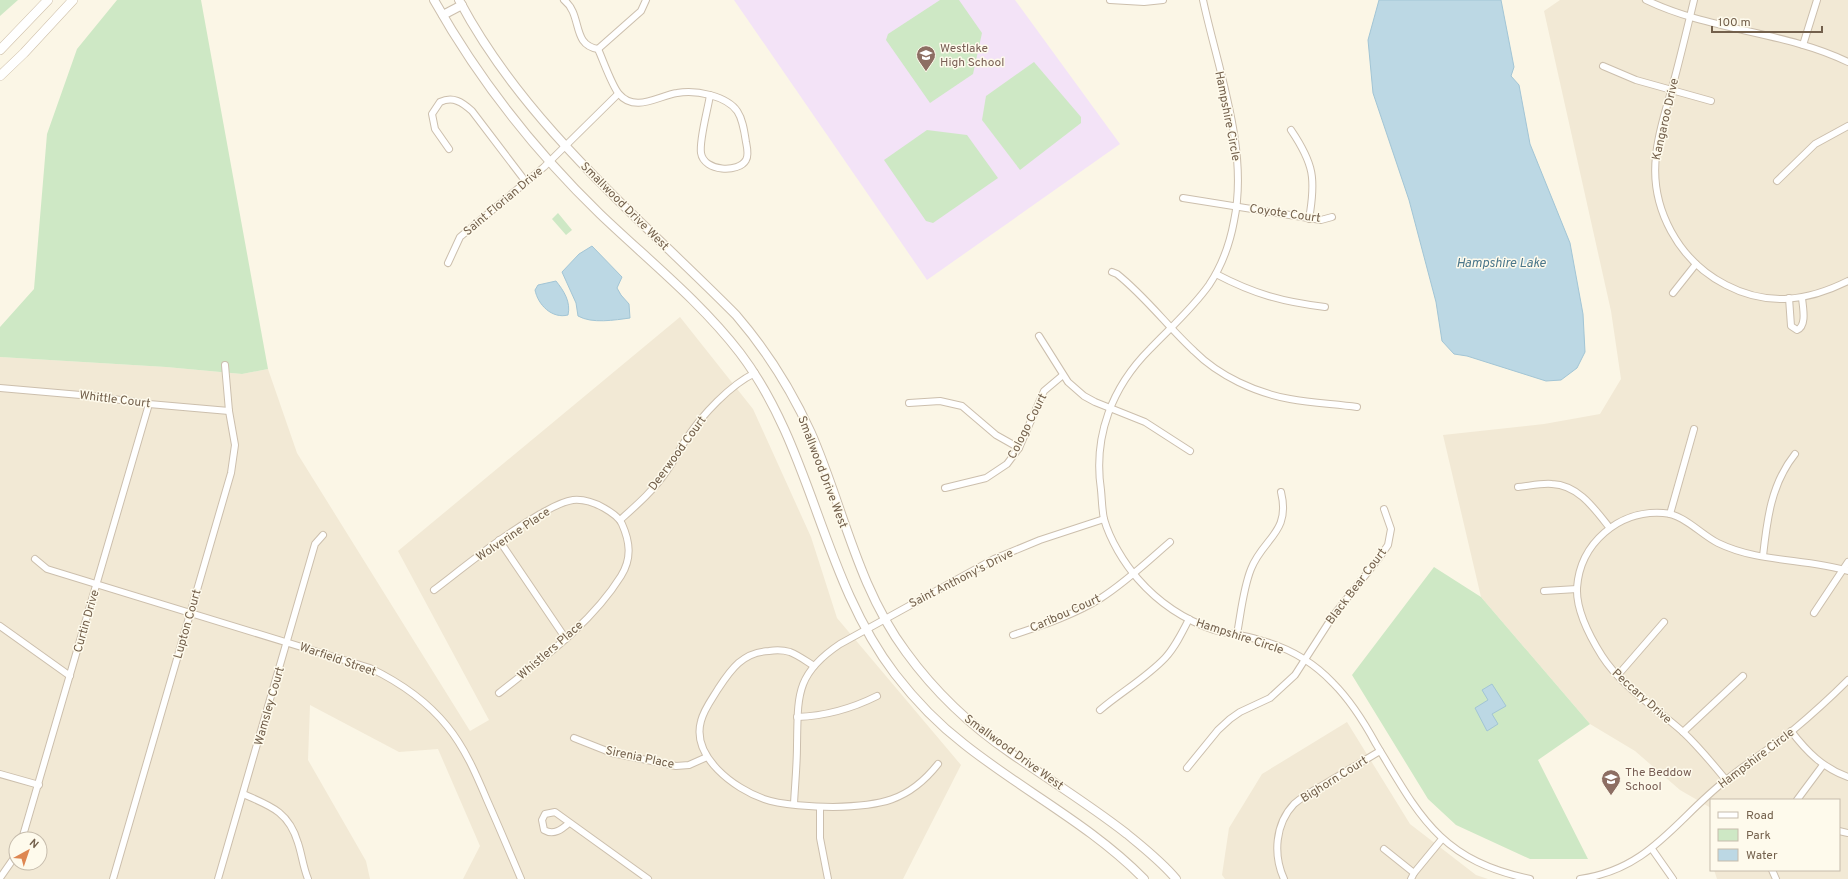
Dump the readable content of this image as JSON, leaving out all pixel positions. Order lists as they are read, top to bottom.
{
  "streets": {
    "street": [
      "Hampshire Circle",
      "Kangaroo Drive",
      "Saint Florian Drive",
      "Smallwood Drive West",
      "Coyote Court",
      "Whittle Court",
      "Cologo Court",
      "Deerwood Court",
      "Wolverine Place",
      "Saint Anthony's Drive",
      "Black Bear Court",
      "Caribou Court",
      "Curtin Drive",
      "Lupton Court",
      "Whistlers Place",
      "Warfield Street",
      "Peccary Drive",
      "Wamsley Court",
      "Sirenia Place",
      "Bighorn Court"
    ]
  },
  "crossings": [
    ["Hampshire Circle", "Coyote Court"],
    ["Hampshire Circle", "Saint Anthony's Drive"],
    ["Hampshire Circle", "Black Bear Court"],
    ["Hampshire Circle", "Caribou Court"],
    ["Hampshire Circle", "Peccary Drive"],
    ["Hampshire Circle", "Bighorn Court"],
    ["Saint Florian Drive", "Smallwood Drive West"],
    ["Smallwood Drive West", "Deerwood Court"],
    ["Smallwood Drive West", "Saint Anthony's Drive"],
    ["Whittle Court", "Curtin Drive"],
    ["Whittle Court", "Lupton Court"],
    ["Deerwood Court", "Wolverine Place"],
    ["Deerwood Court", "Whistlers Place"],
    ["Wolverine Place", "Whistlers Place"],
    ["Curtin Drive", "Warfield Street"],
    ["Lupton Court", "Warfield Street"],
    ["Warfield Street", "Wamsley Court"]
  ],
  "water": ["Hampshire Lake"],
  "places": {
    "school or university": ["Westlake High School", "The Beddow School"]
  },
  "legend": ["Road", "Park", "Water"],
  "scale_bar": "100 m",
  "north": "top right"
}
